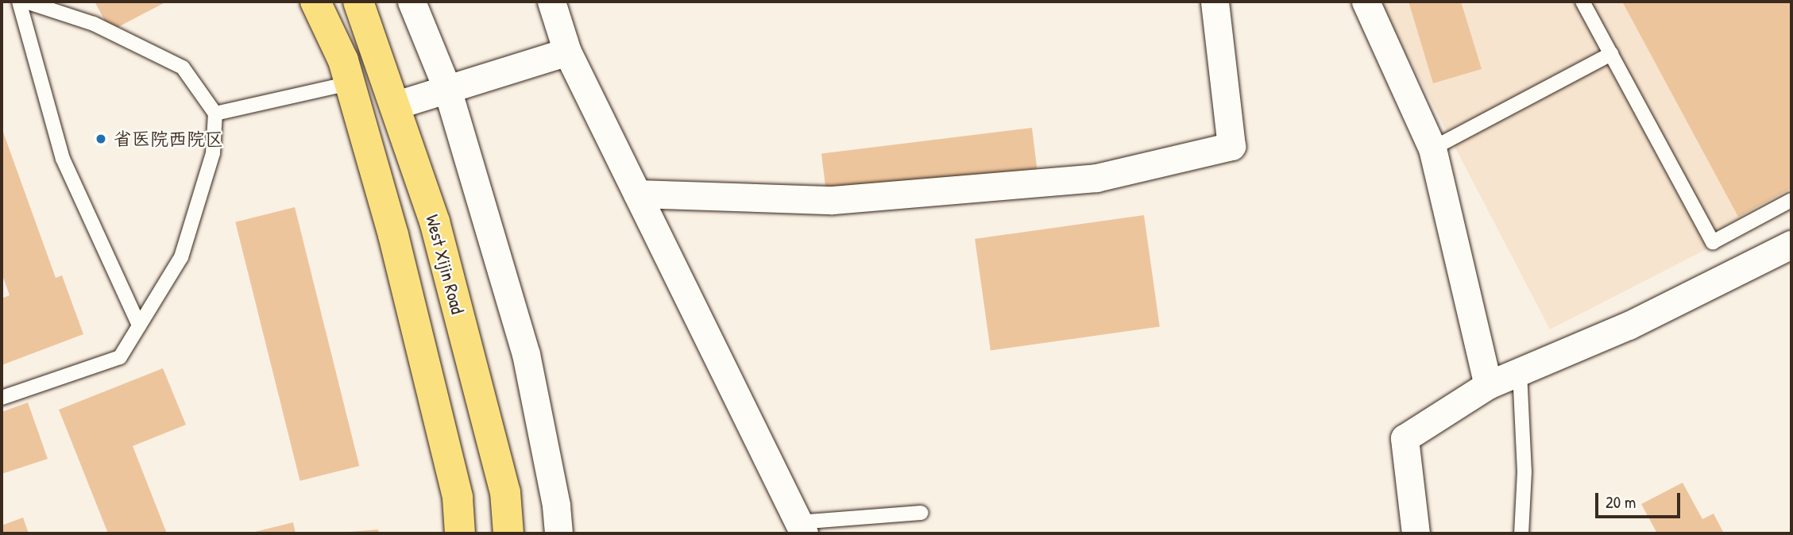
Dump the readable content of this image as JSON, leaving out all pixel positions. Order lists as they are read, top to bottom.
{
  "streets": {
    "main road": ["West Xijin Road"]
  },
  "places": ["省医院西院区"],
  "scale_bar": "20 m"
}
